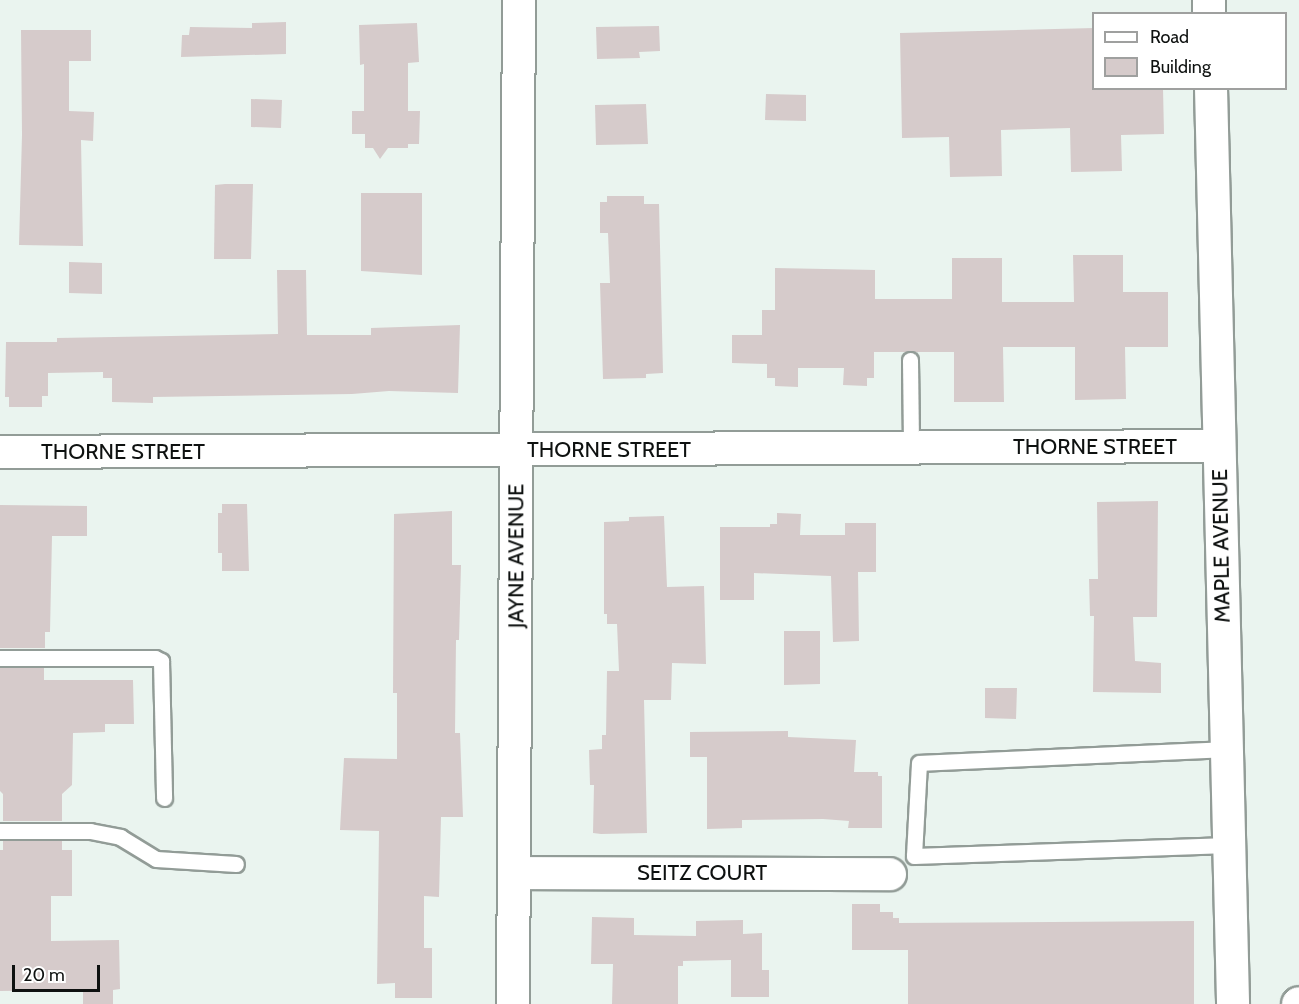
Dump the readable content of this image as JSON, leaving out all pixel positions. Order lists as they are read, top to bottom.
{
  "streets": {
    "street": [
      "THORNE STREET",
      "MAPLE AVENUE",
      "JAYNE AVENUE",
      "SEITZ COURT"
    ]
  },
  "crossings": [
    ["THORNE STREET", "MAPLE AVENUE"],
    ["THORNE STREET", "JAYNE AVENUE"],
    ["JAYNE AVENUE", "SEITZ COURT"]
  ],
  "legend": ["Road", "Building"],
  "scale_bar": "20 m"
}
